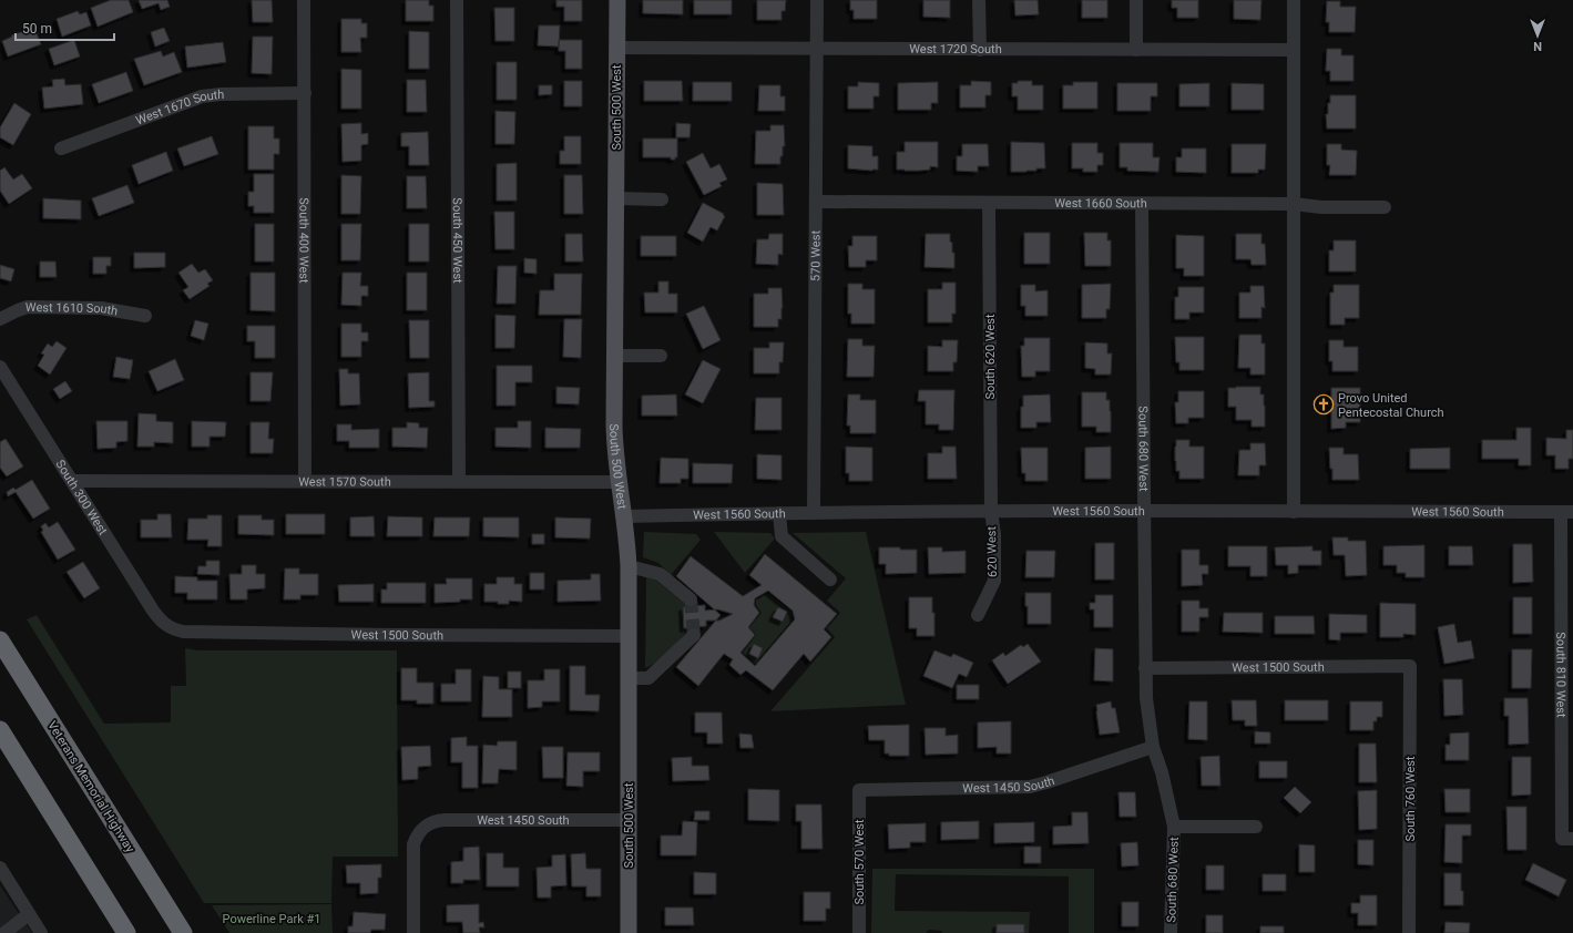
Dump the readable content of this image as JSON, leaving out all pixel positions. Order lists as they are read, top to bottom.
{
  "streets": {
    "highway": ["Veterans Memorial Highway"],
    "main road": ["South 500 West"],
    "street": [
      "West 1720 South",
      "West 1670 South",
      "West 1660 South",
      "South 400 West",
      "South 450 West",
      "570 West",
      "West 1610 South",
      "South 620 West",
      "South 680 West",
      "West 1570 South",
      "South 300 West",
      "West 1560 South",
      "620 West",
      "West 1500 South",
      "South 810 West",
      "West 1450 South",
      "South 760 West",
      "South 570 West"
    ]
  },
  "crossings": [
    ["West 1720 South", "South 500 West"],
    ["West 1720 South", "570 West"],
    ["South 500 West", "West 1570 South"],
    ["South 500 West", "West 1560 South"],
    ["South 500 West", "West 1500 South"],
    ["South 500 West", "West 1450 South"],
    ["West 1670 South", "South 400 West"],
    ["West 1660 South", "570 West"],
    ["West 1660 South", "South 620 West"],
    ["West 1660 South", "South 680 West"],
    ["South 400 West", "West 1570 South"],
    ["South 450 West", "West 1570 South"],
    ["570 West", "West 1560 South"],
    ["South 620 West", "West 1560 South"],
    ["South 620 West", "620 West"],
    ["South 680 West", "West 1560 South"],
    ["South 680 West", "West 1500 South"],
    ["South 680 West", "West 1450 South"],
    ["West 1570 South", "South 300 West"],
    ["South 300 West", "West 1500 South"],
    ["West 1560 South", "620 West"],
    ["West 1560 South", "South 810 West"],
    ["West 1500 South", "South 760 West"],
    ["West 1450 South", "South 570 West"]
  ],
  "parks": ["Powerline Park #1"],
  "places": {
    "church": ["Provo United Pentecostal Church"]
  },
  "scale_bar": "50 m",
  "north": "bottom"
}
